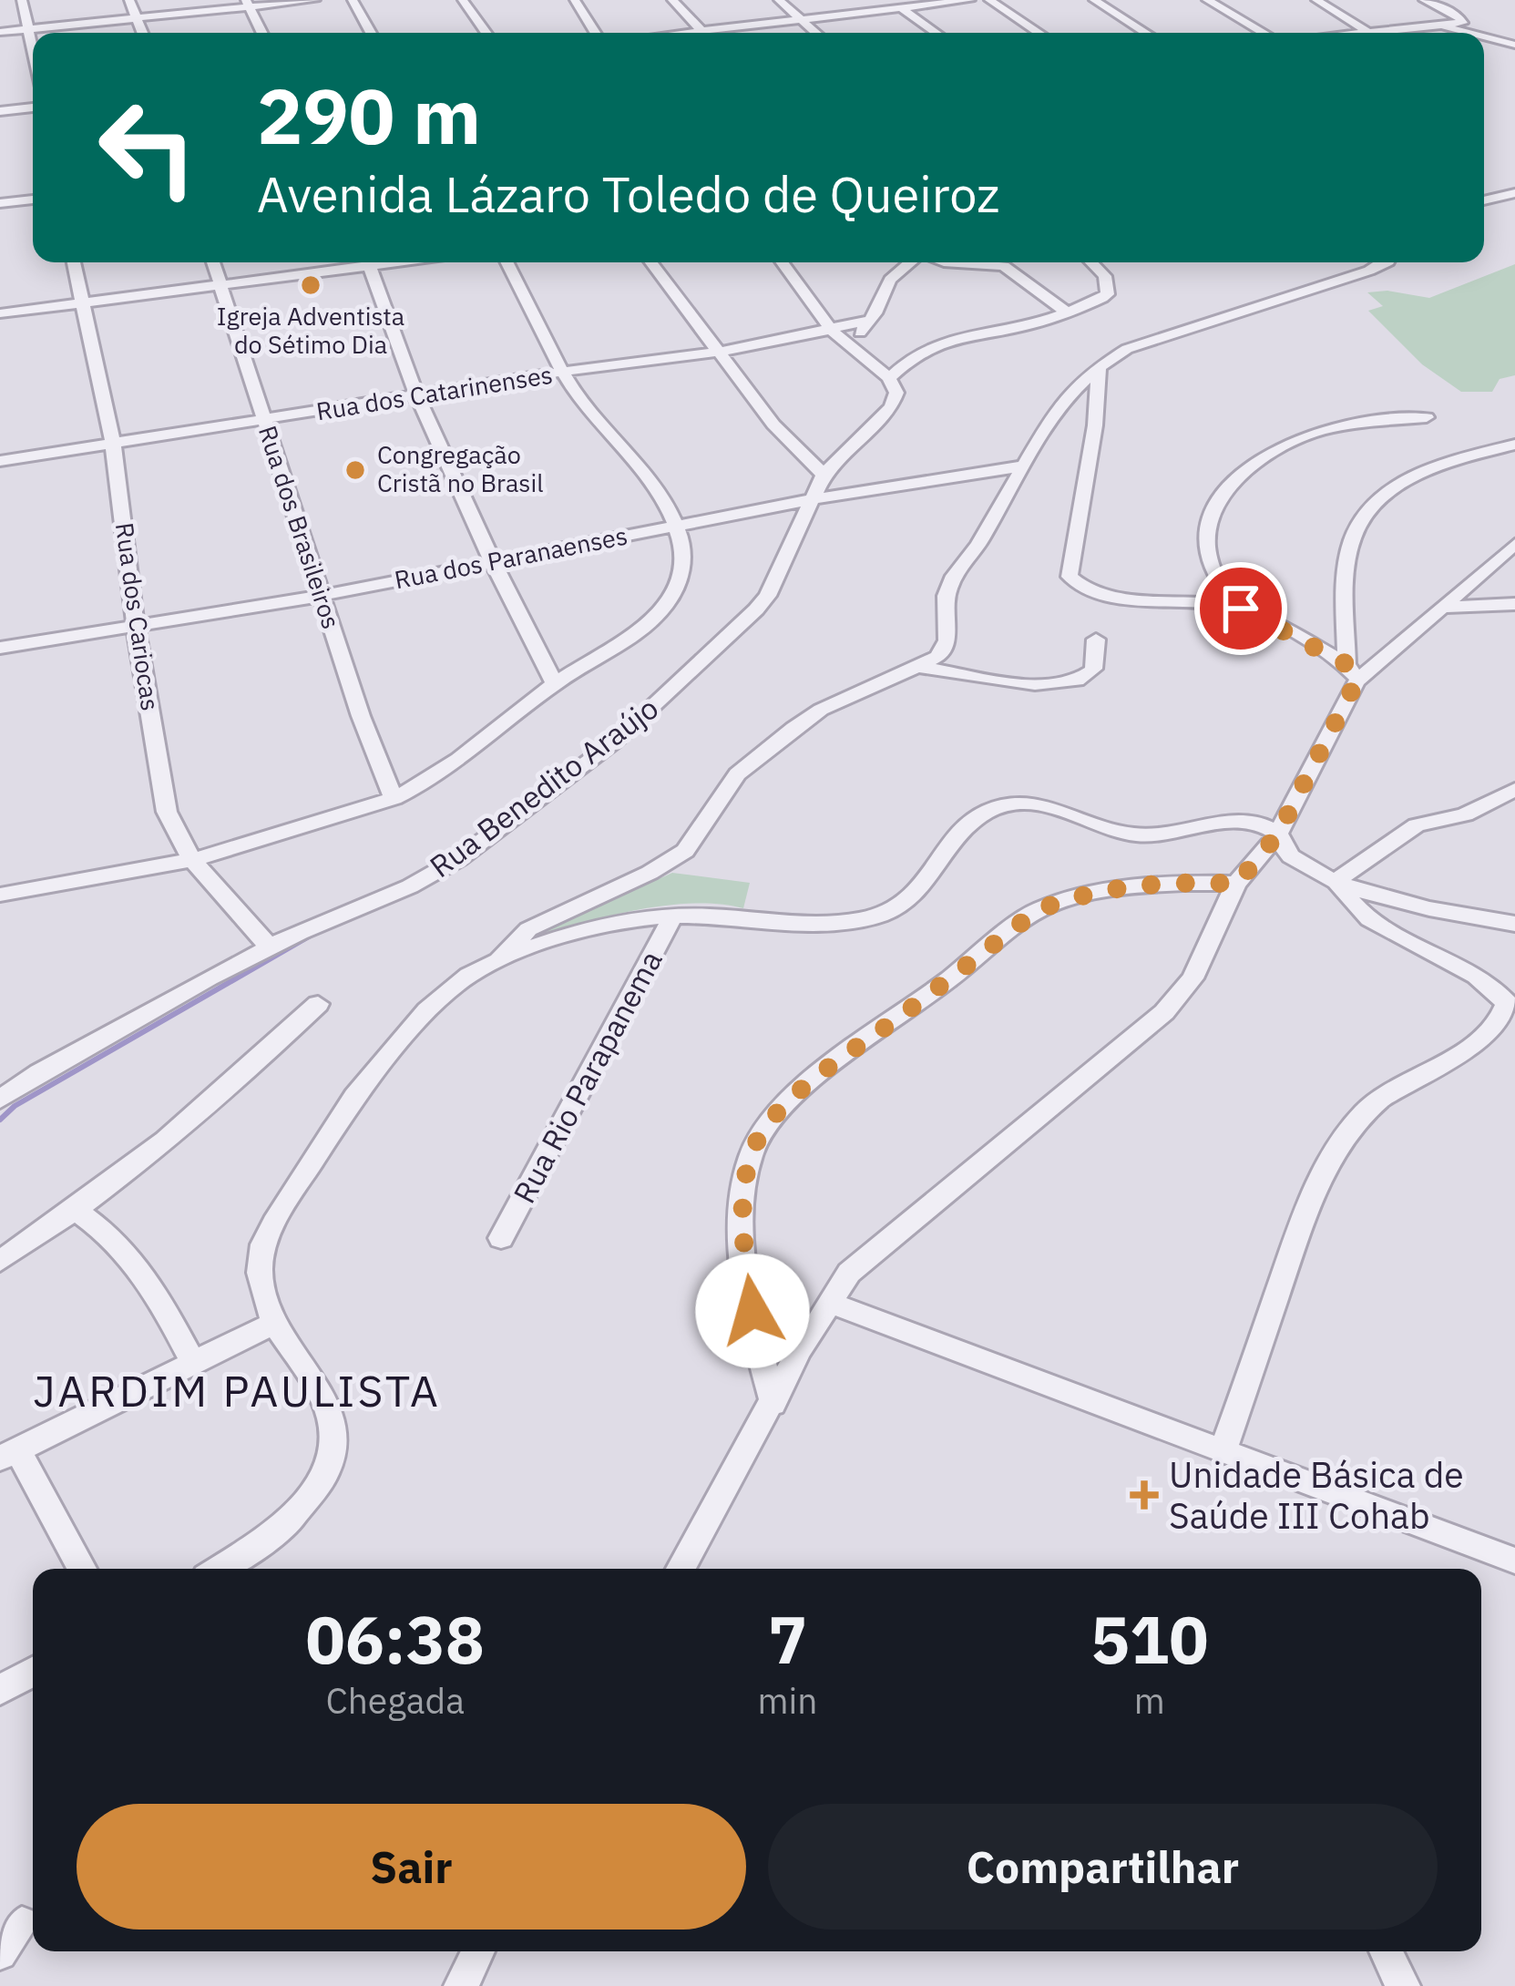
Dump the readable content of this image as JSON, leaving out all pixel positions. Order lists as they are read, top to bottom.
{
  "streets": {
    "street": [
      "Rua dos Catarinenses",
      "Rua dos Brasileiros",
      "Rua dos Paranaenses",
      "Rua dos Cariocas",
      "Rua Benedito Araújo",
      "Rua Rio Parapanema"
    ]
  },
  "crossings": [
    ["Rua dos Catarinenses", "Rua dos Brasileiros"],
    ["Rua dos Catarinenses", "Rua dos Cariocas"],
    ["Rua dos Brasileiros", "Rua dos Paranaenses"],
    ["Rua dos Paranaenses", "Rua dos Cariocas"],
    ["Rua dos Paranaenses", "Rua Benedito Araújo"],
    ["Rua dos Cariocas", "Rua Benedito Araújo"]
  ],
  "districts": ["JARDIM PAULISTA"],
  "places": {
    "other": ["Igreja Adventista do Sétimo Dia", "Congregação Cristã no Brasil"],
    "health": ["Unidade Básica de Saúde III Cohab"]
  },
  "page": {
    "turn": ["290 m", "Avenida Lázaro Toledo de Queiroz"],
    "eta": [
      "06:38",
      "Chegada",
      "7",
      "min",
      "510",
      "m"
    ],
    "buttons": ["Sair", "Compartilhar"]
  }
}
